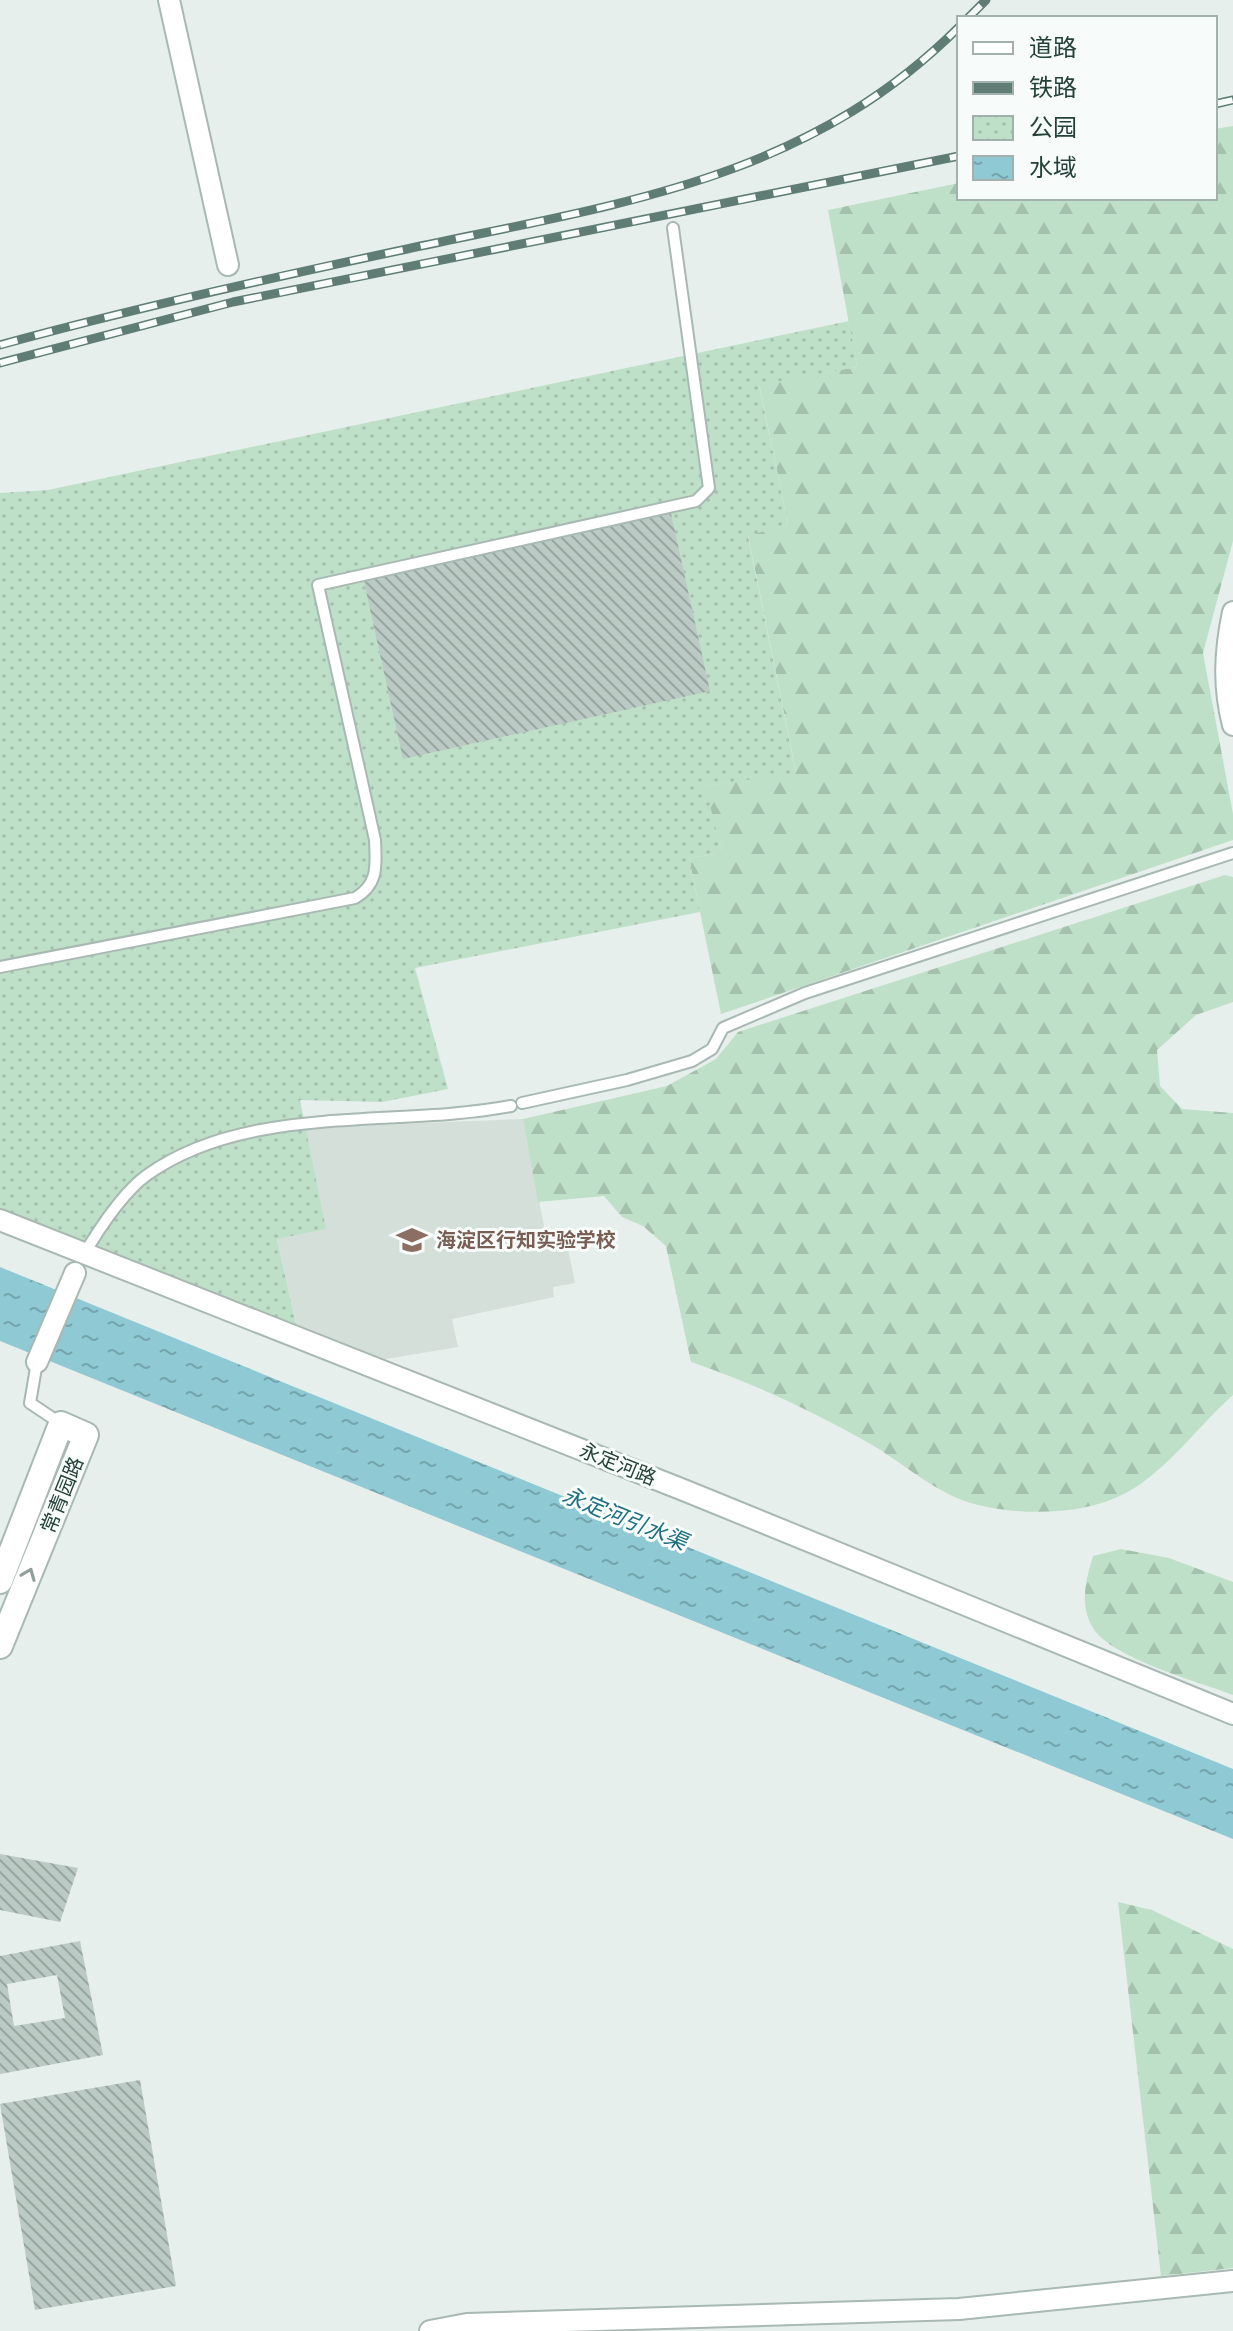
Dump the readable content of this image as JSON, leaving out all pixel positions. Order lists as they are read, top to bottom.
{
  "streets": {
    "street": ["永定河路", "常青园路"]
  },
  "water": ["永定河引水渠"],
  "places": {
    "school or university": ["海淀区行知实验学校"]
  },
  "legend": [
    "道路",
    "铁路",
    "公园",
    "水域"
  ]
}
